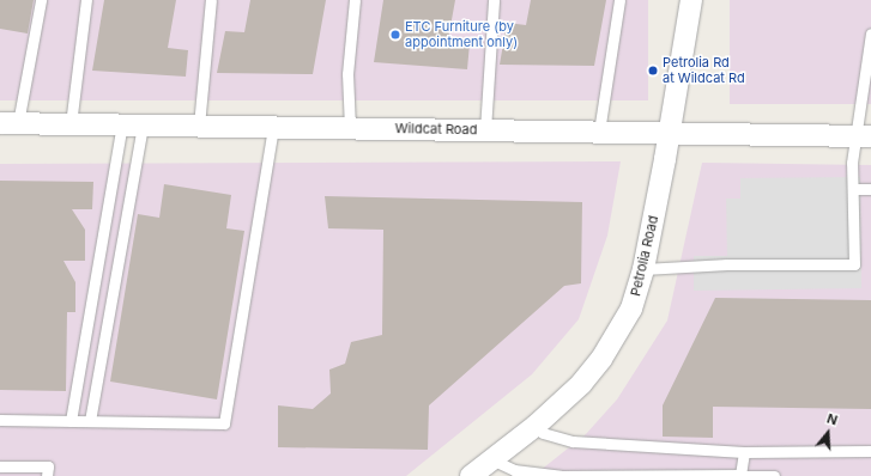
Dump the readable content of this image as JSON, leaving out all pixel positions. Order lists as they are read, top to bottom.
{
  "streets": {
    "street": ["Wildcat Road", "Petrolia Road"]
  },
  "crossings": [
    ["Wildcat Road", "Petrolia Road"]
  ],
  "places": ["ETC Furniture (by appointment only)", "Petrolia Rd at Wildcat Rd"],
  "north": "top"
}
